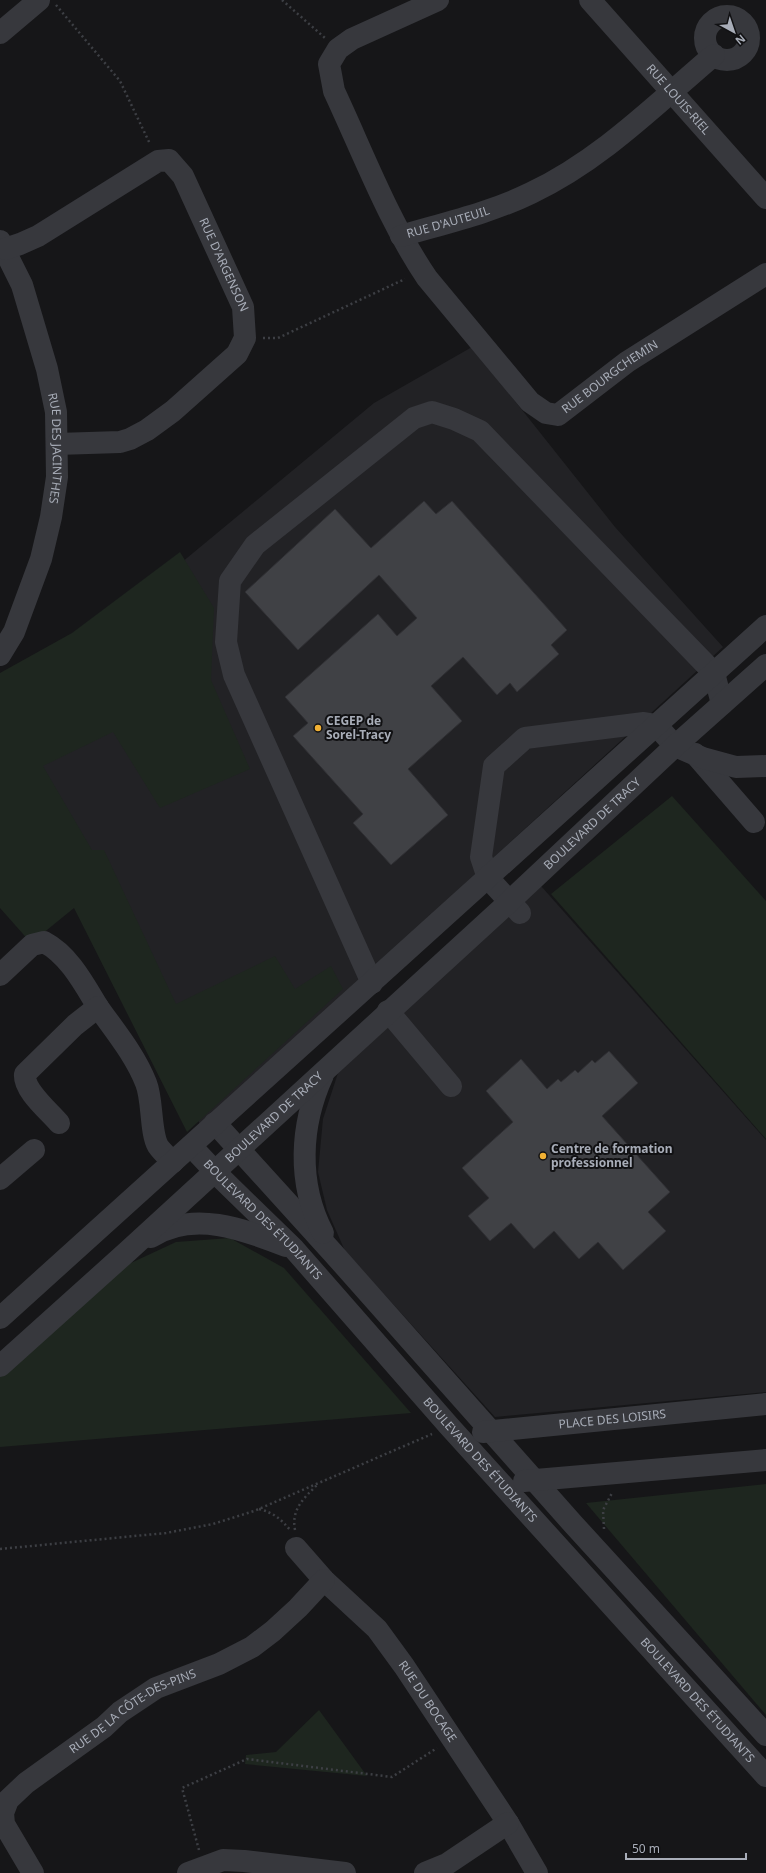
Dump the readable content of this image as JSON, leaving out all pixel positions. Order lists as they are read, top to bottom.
{
  "streets": {
    "street": [
      "RUE LOUIS-RIEL",
      "RUE D'AUTEUIL",
      "RUE D'ARGENSON",
      "RUE BOURGCHEMIN",
      "RUE DES JACINTHES",
      "BOULEVARD DE TRACY",
      "BOULEVARD DES ÉTUDIANTS",
      "PLACE DES LOISIRS",
      "RUE DU BOCAGE",
      "RUE DE LA CÔTE-DES-PINS"
    ]
  },
  "crossings": [
    ["RUE LOUIS-RIEL", "RUE D'AUTEUIL"],
    ["RUE D'AUTEUIL", "RUE BOURGCHEMIN"],
    ["BOULEVARD DE TRACY", "BOULEVARD DES ÉTUDIANTS"],
    ["BOULEVARD DES ÉTUDIANTS", "PLACE DES LOISIRS"],
    ["RUE DU BOCAGE", "RUE DE LA CÔTE-DES-PINS"]
  ],
  "places": ["CEGEP de Sorel-Tracy", "Centre de formation professionnel"],
  "scale_bar": "50 m",
  "north": "bottom right"
}
